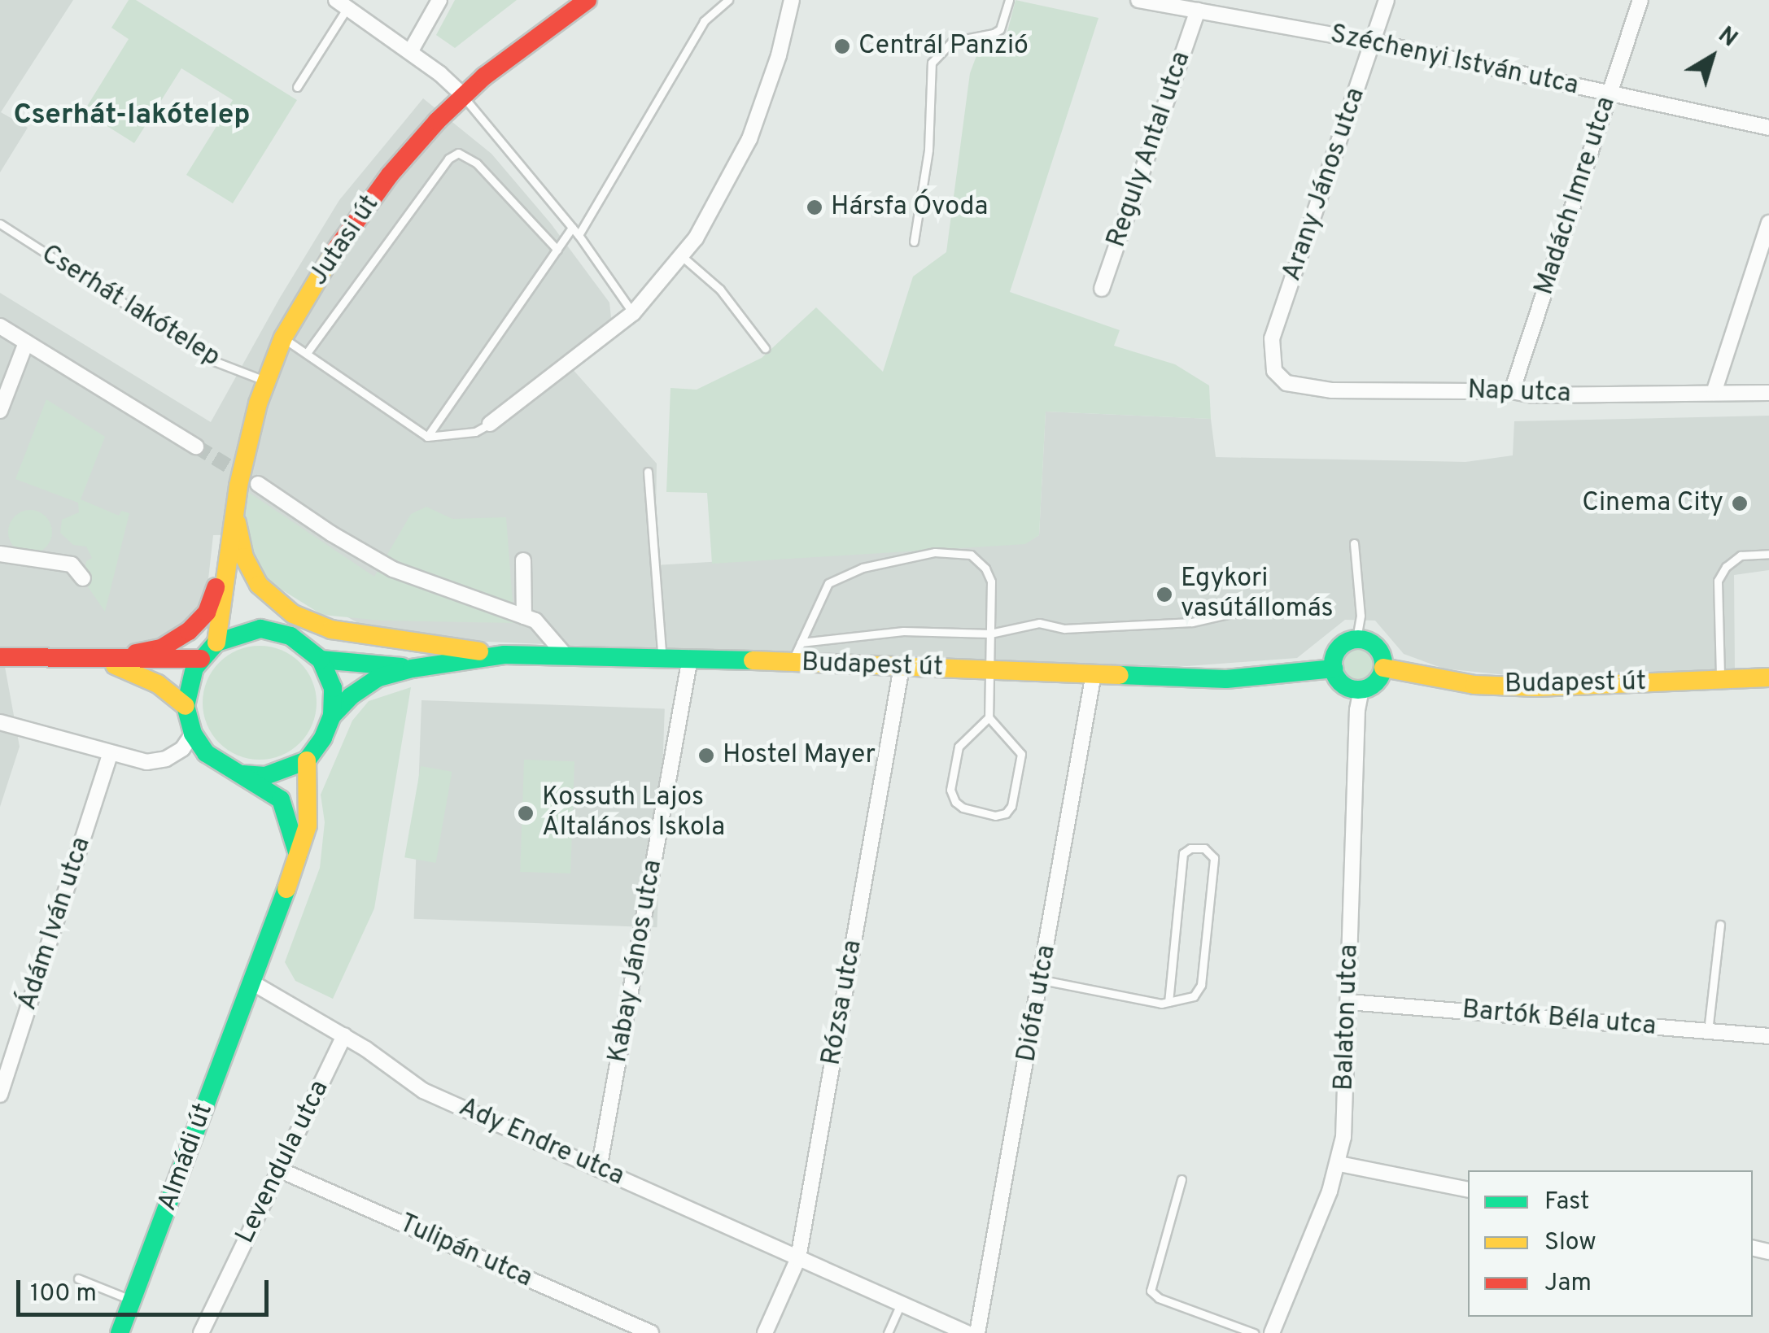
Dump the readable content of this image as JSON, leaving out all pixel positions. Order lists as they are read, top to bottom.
{
  "streets": {
    "main road": ["Jutasi út", "Budapest út", "Almádi út"],
    "street": [
      "Széchenyi István utca",
      "Reguly Antal utca",
      "Arany János utca",
      "Madách Imre utca",
      "Nap utca",
      "Ádám Iván utca",
      "Kabay János utca",
      "Rózsa utca",
      "Diófa utca",
      "Balaton utca",
      "Bartók Béla utca",
      "Ady Endre utca",
      "Levendula utca",
      "Tulipán utca"
    ],
    "lane": ["Cserhát lakótelep"]
  },
  "crossings": [
    ["Széchenyi István utca", "Reguly Antal utca"],
    ["Széchenyi István utca", "Arany János utca"],
    ["Széchenyi István utca", "Madách Imre utca"],
    ["Arany János utca", "Nap utca"],
    ["Madách Imre utca", "Nap utca"],
    ["Jutasi út", "Cserhát lakótelep"],
    ["Jutasi út", "Budapest út"],
    ["Budapest út", "Kabay János utca"],
    ["Budapest út", "Rózsa utca"],
    ["Budapest út", "Diófa utca"],
    ["Budapest út", "Balaton utca"],
    ["Kabay János utca", "Ady Endre utca"],
    ["Rózsa utca", "Ady Endre utca"],
    ["Balaton utca", "Bartók Béla utca"],
    ["Ady Endre utca", "Almádi út"],
    ["Ady Endre utca", "Levendula utca"],
    ["Levendula utca", "Tulipán utca"]
  ],
  "districts": ["Cserhát-lakótelep"],
  "places": [
    "Centrál Panzió",
    "Hársfa Óvoda",
    "Cinema City",
    "Egykori vasútállomás",
    "Hostel Mayer",
    "Kossuth Lajos Általános Iskola"
  ],
  "legend": ["Fast", "Slow", "Jam"],
  "scale_bar": "100 m",
  "north": "top right"
}
